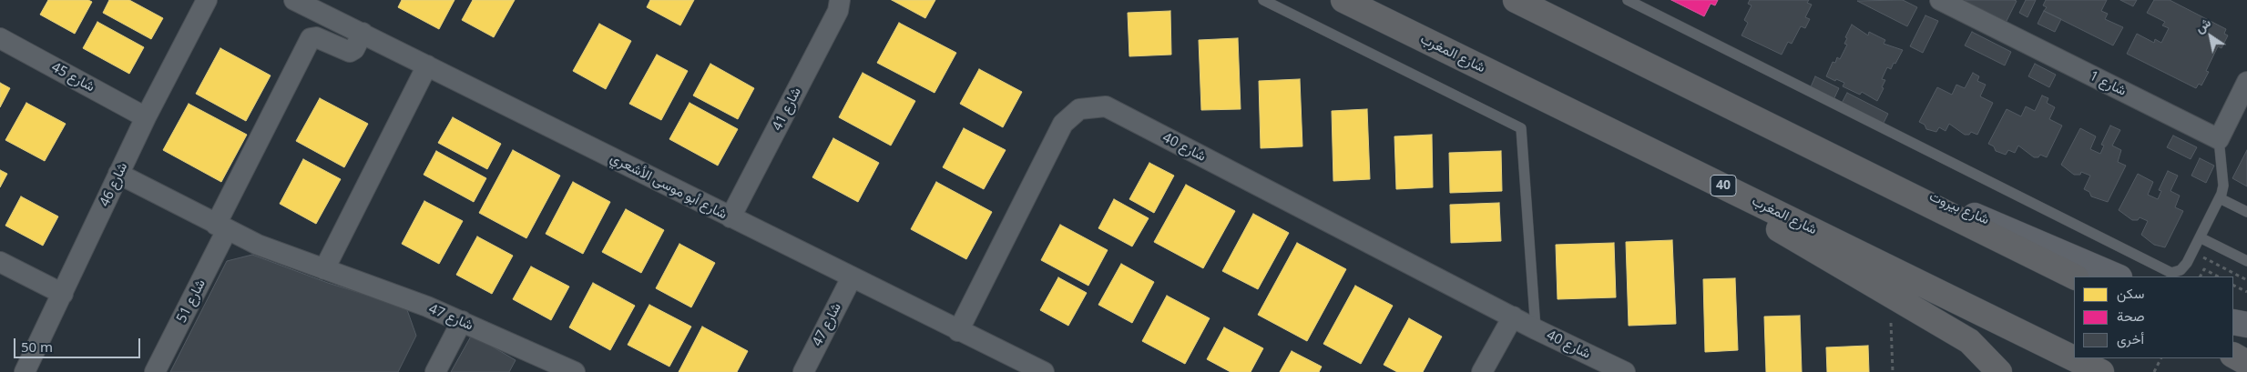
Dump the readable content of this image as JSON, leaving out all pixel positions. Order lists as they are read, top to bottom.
{
  "streets": {
    "highway": ["شارع المغرب", "40"],
    "main road": ["شارع بيروت"],
    "street": [
      "شارع 45",
      "شارع 1",
      "شارع 41",
      "شارع 40",
      "شارع 46",
      "شارع أبو موسى الأشعري",
      "شارع 51",
      "شارع 47"
    ]
  },
  "crossings": [
    ["شارع 45", "شارع 46"],
    ["شارع 41", "شارع أبو موسى الأشعري"],
    ["شارع 40", "شارع أبو موسى الأشعري"],
    ["شارع 46", "شارع 47"],
    ["شارع أبو موسى الأشعري", "شارع 51"],
    ["شارع أبو موسى الأشعري", "شارع 47"],
    ["شارع 51", "شارع 47"]
  ],
  "legend": ["سكن", "صحة", "أخرى"],
  "scale_bar": "50 m",
  "north": "top left"
}
